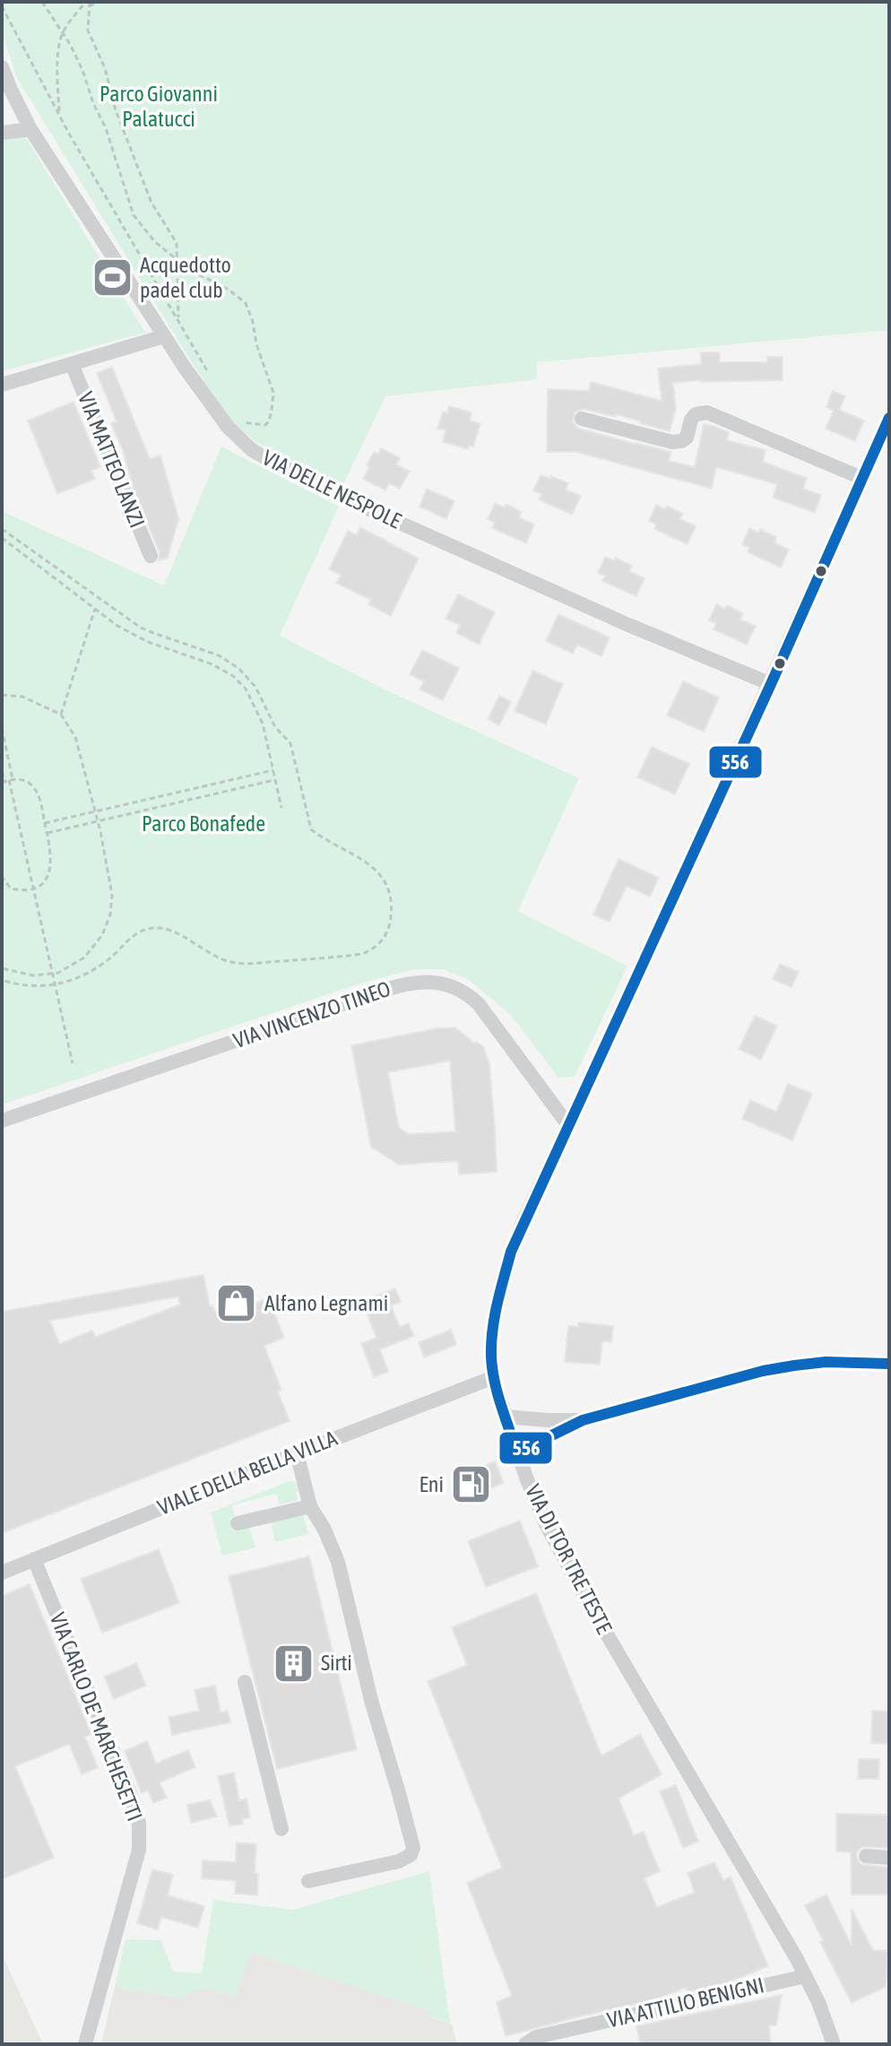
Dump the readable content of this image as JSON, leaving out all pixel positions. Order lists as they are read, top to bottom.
{
  "streets": {
    "street": [
      "VIA MATTEO LANZI",
      "VIA DELLE NESPOLE",
      "VIA VINCENZO TINEO",
      "VIALE DELLA BELLA VILLA",
      "VIA DI TOR TRE TESTE",
      "VIA CARLO DE' MARCHESETTI",
      "VIA ATTILIO BENIGNI"
    ]
  },
  "crossings": [
    ["VIA DELLE NESPOLE", "VIA DI TOR TRE TESTE"],
    ["VIA VINCENZO TINEO", "VIA DI TOR TRE TESTE"],
    ["VIALE DELLA BELLA VILLA", "VIA DI TOR TRE TESTE"],
    ["VIALE DELLA BELLA VILLA", "VIA CARLO DE' MARCHESETTI"],
    ["VIA DI TOR TRE TESTE", "VIA ATTILIO BENIGNI"]
  ],
  "parks": ["Parco Giovanni Palatucci", "Parco Bonafede"],
  "places": {
    "sports": ["Acquedotto padel club"],
    "shop": ["Alfano Legnami"],
    "fuel station": ["Eni"],
    "building": ["Sirti"]
  },
  "lines": ["transit line 556"]
}
